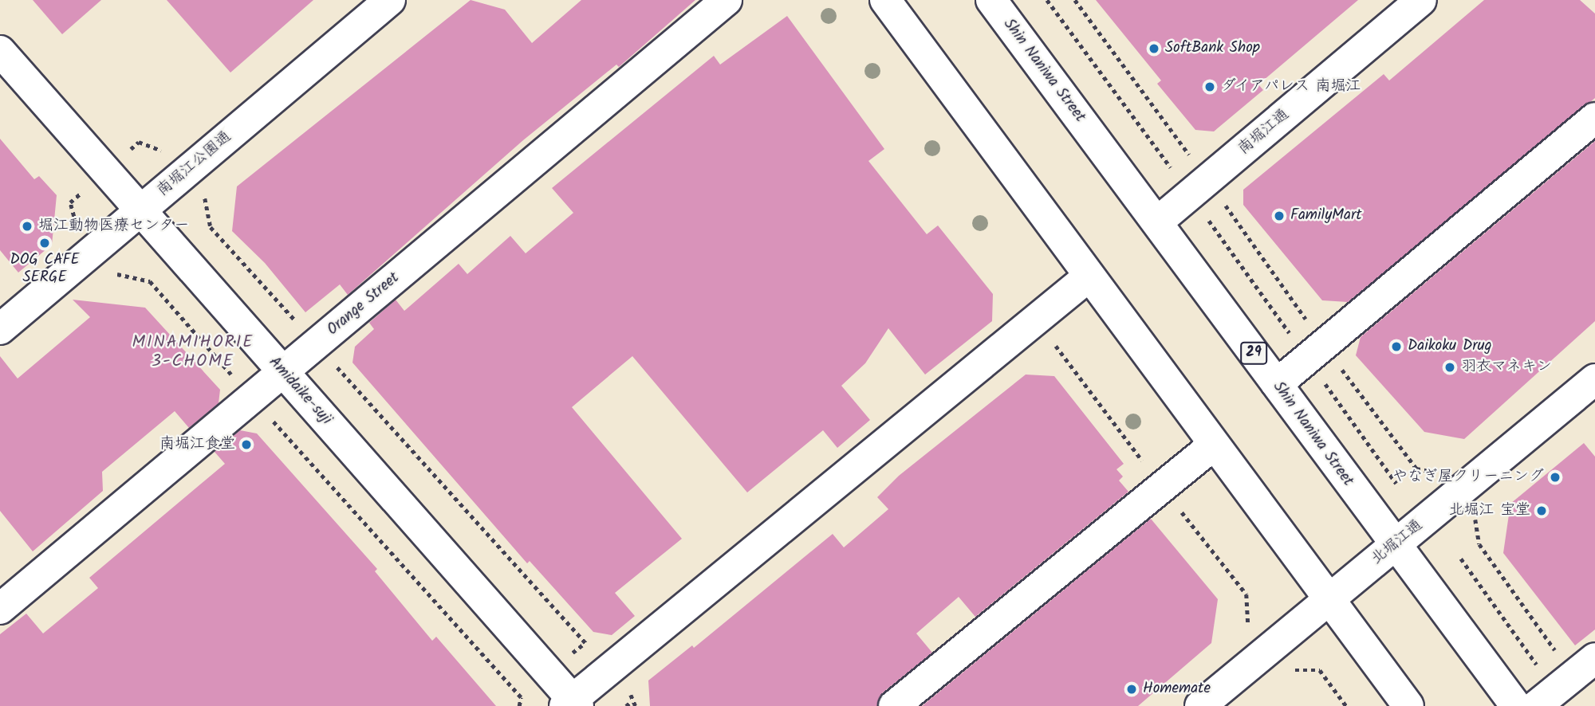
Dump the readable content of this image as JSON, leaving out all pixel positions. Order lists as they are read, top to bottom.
{
  "streets": {
    "street": [
      "Shin Naniwa Street",
      "南堀江通",
      "南堀江公園通",
      "Orange Street",
      "29",
      "Amidaike-suji",
      "北堀江通"
    ]
  },
  "crossings": [
    ["Shin Naniwa Street", "南堀江通"],
    ["Shin Naniwa Street", "北堀江通"],
    ["南堀江公園通", "Amidaike-suji"],
    ["Orange Street", "Amidaike-suji"]
  ],
  "districts": ["MINAMIHORIE 3-CHOME"],
  "places": [
    "SoftBank Shop",
    "ダイアパレス 南堀江",
    "FamilyMart",
    "堀江動物医療センター",
    "DOG CAFE SERGE",
    "Daikoku Drug",
    "羽衣マネキン",
    "南堀江食堂",
    "やなぎ屋クリーニング",
    "北堀江 宝堂",
    "Homemate"
  ]
}
